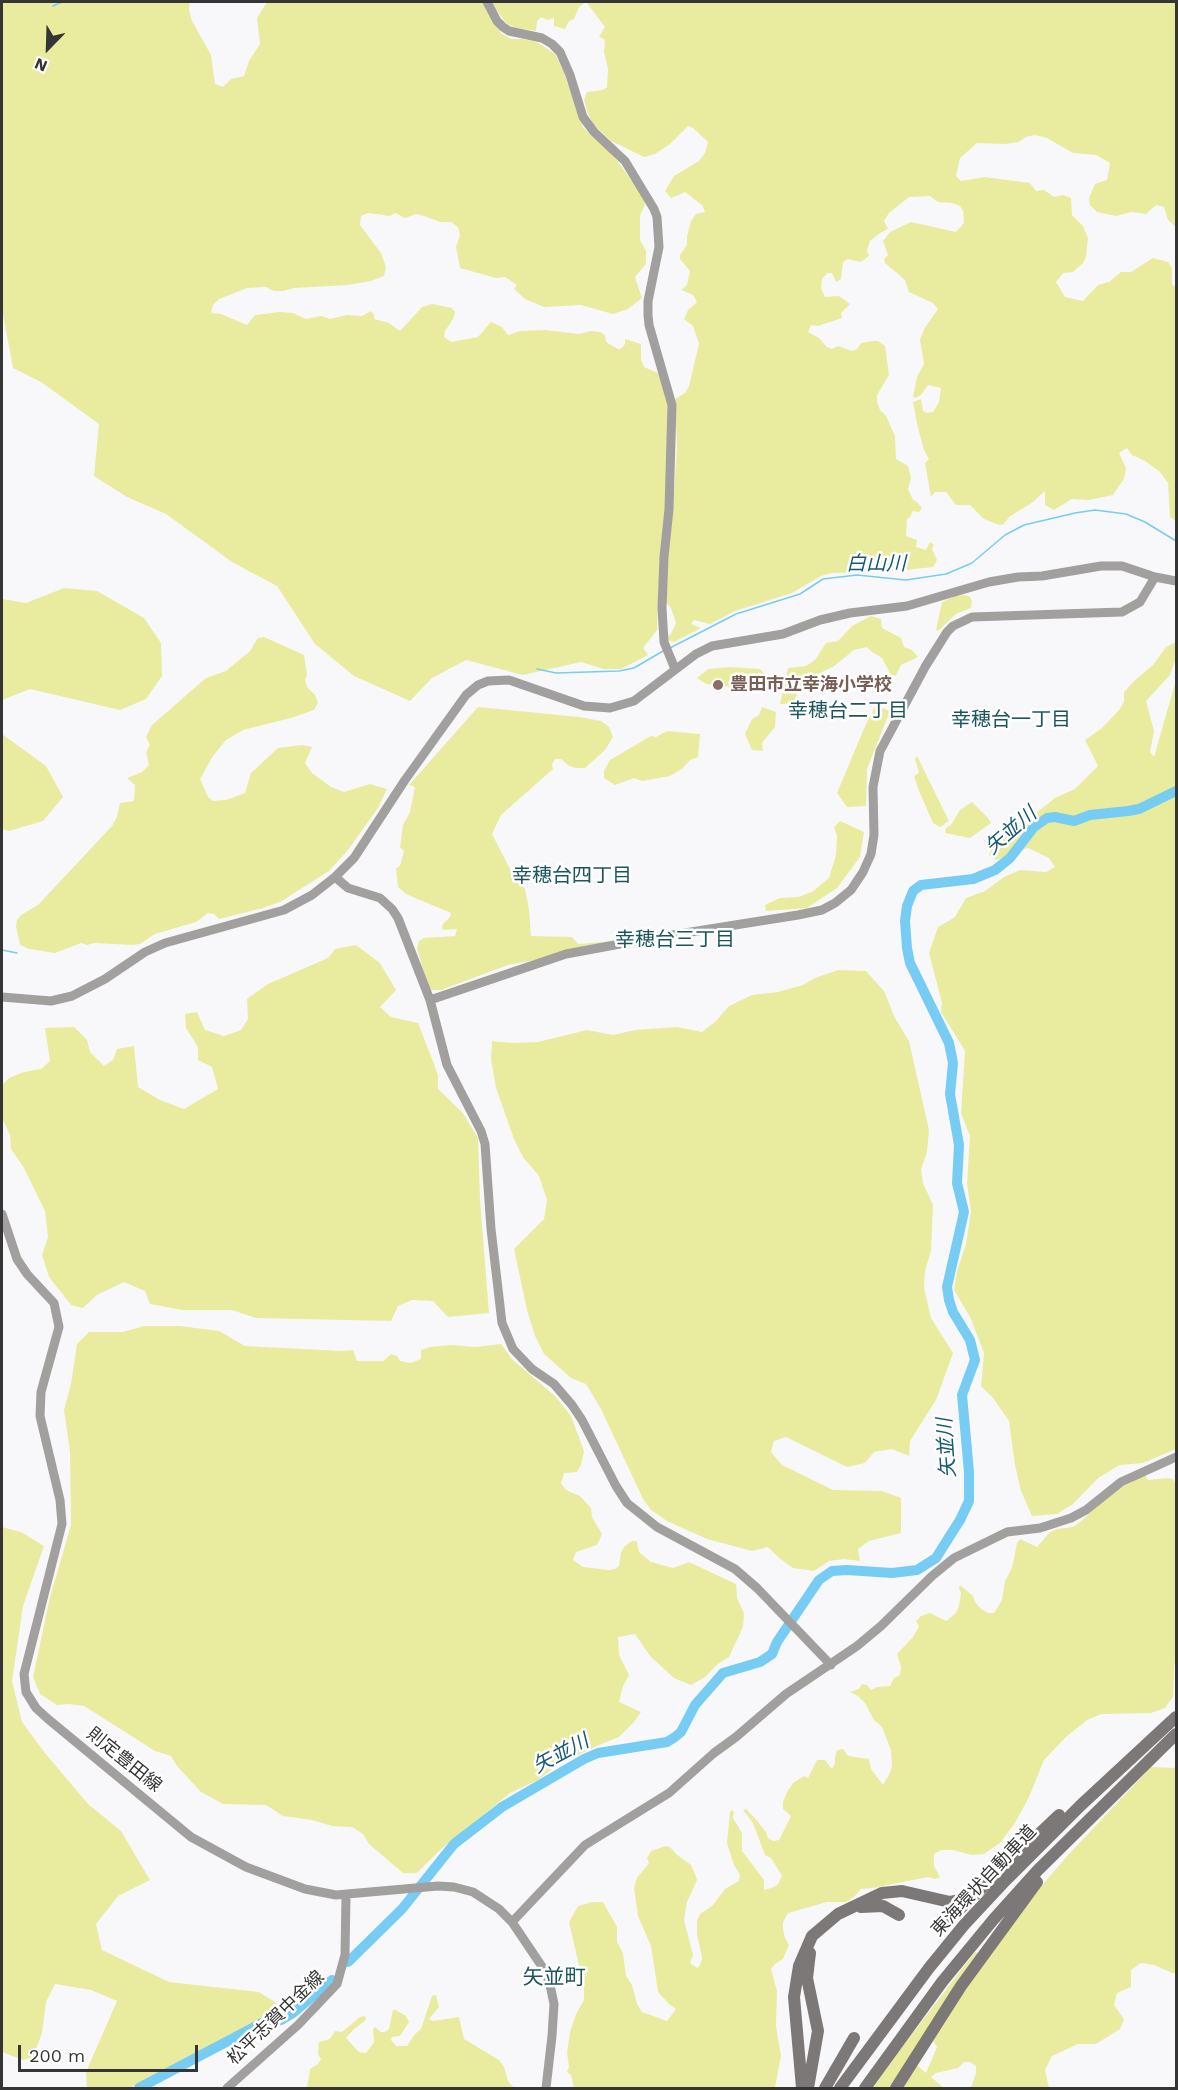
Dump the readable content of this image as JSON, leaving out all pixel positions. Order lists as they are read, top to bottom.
{
  "streets": {
    "highway": ["東海環状自動車道"],
    "street": ["則定豊田線", "松平志賀中金線"]
  },
  "crossings": [
    ["則定豊田線", "松平志賀中金線"]
  ],
  "districts": [
    "幸穂台二丁目",
    "幸穂台一丁目",
    "幸穂台四丁目",
    "幸穂台三丁目",
    "矢並町"
  ],
  "water": ["白山川", "矢並川"],
  "places": ["豊田市立幸海小学校"],
  "scale_bar": "200 m",
  "north": "bottom left"
}
